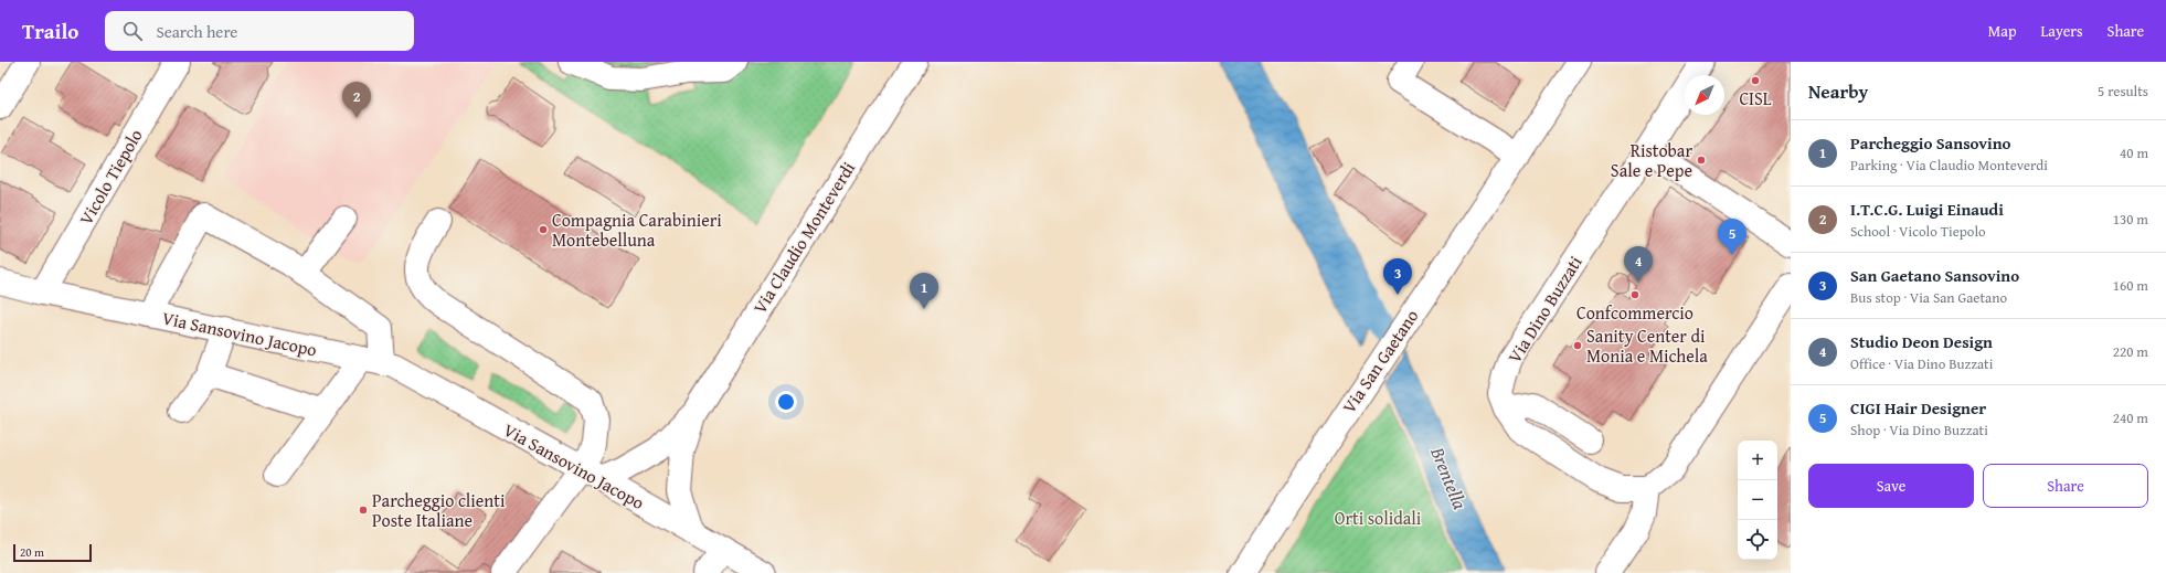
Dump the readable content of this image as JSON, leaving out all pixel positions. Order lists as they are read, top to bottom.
{
  "streets": {
    "street": [
      "Vicolo Tiepolo",
      "Via Claudio Monteverdi",
      "Via Dino Buzzati",
      "Via Sansovino Jacopo",
      "Via San Gaetano"
    ]
  },
  "crossings": [
    ["Vicolo Tiepolo", "Via Sansovino Jacopo"],
    ["Via Claudio Monteverdi", "Via Sansovino Jacopo"]
  ],
  "water": ["Brentella"],
  "parks": ["Orti solidali"],
  "places": [
    "CISL",
    "Ristobar Sale e Pepe",
    "Compagnia Carabinieri Montebelluna",
    "Confcommercio",
    "Sanity Center di Monia e Michela",
    "Parcheggio clienti Poste Italiane"
  ],
  "scale_bar": "20 m",
  "north": "bottom left",
  "page": {
    "header": "Trailo",
    "search": "Search here",
    "nav": ["Map", "Layers", "Share"],
    "heading": ["Nearby", "5 results"],
    "pins": [
      "2",
      "5",
      "4",
      "3",
      "1"
    ],
    "list": [
      {
        "mark": "1",
        "name": "Parcheggio Sansovino",
        "note": "Parking · Via Claudio Monteverdi",
        "value": "40 m"
      },
      {
        "mark": "2",
        "name": "I.T.C.G. Luigi Einaudi",
        "note": "School · Vicolo Tiepolo",
        "value": "130 m"
      },
      {
        "mark": "3",
        "name": "San Gaetano Sansovino",
        "note": "Bus stop · Via San Gaetano",
        "value": "160 m"
      },
      {
        "mark": "4",
        "name": "Studio Deon Design",
        "note": "Office · Via Dino Buzzati",
        "value": "220 m"
      },
      {
        "mark": "5",
        "name": "CIGI Hair Designer",
        "note": "Shop · Via Dino Buzzati",
        "value": "240 m"
      }
    ],
    "map_buttons": ["+", "−"],
    "buttons": ["Save", "Share"],
    "scale": "20 m"
  }
}
